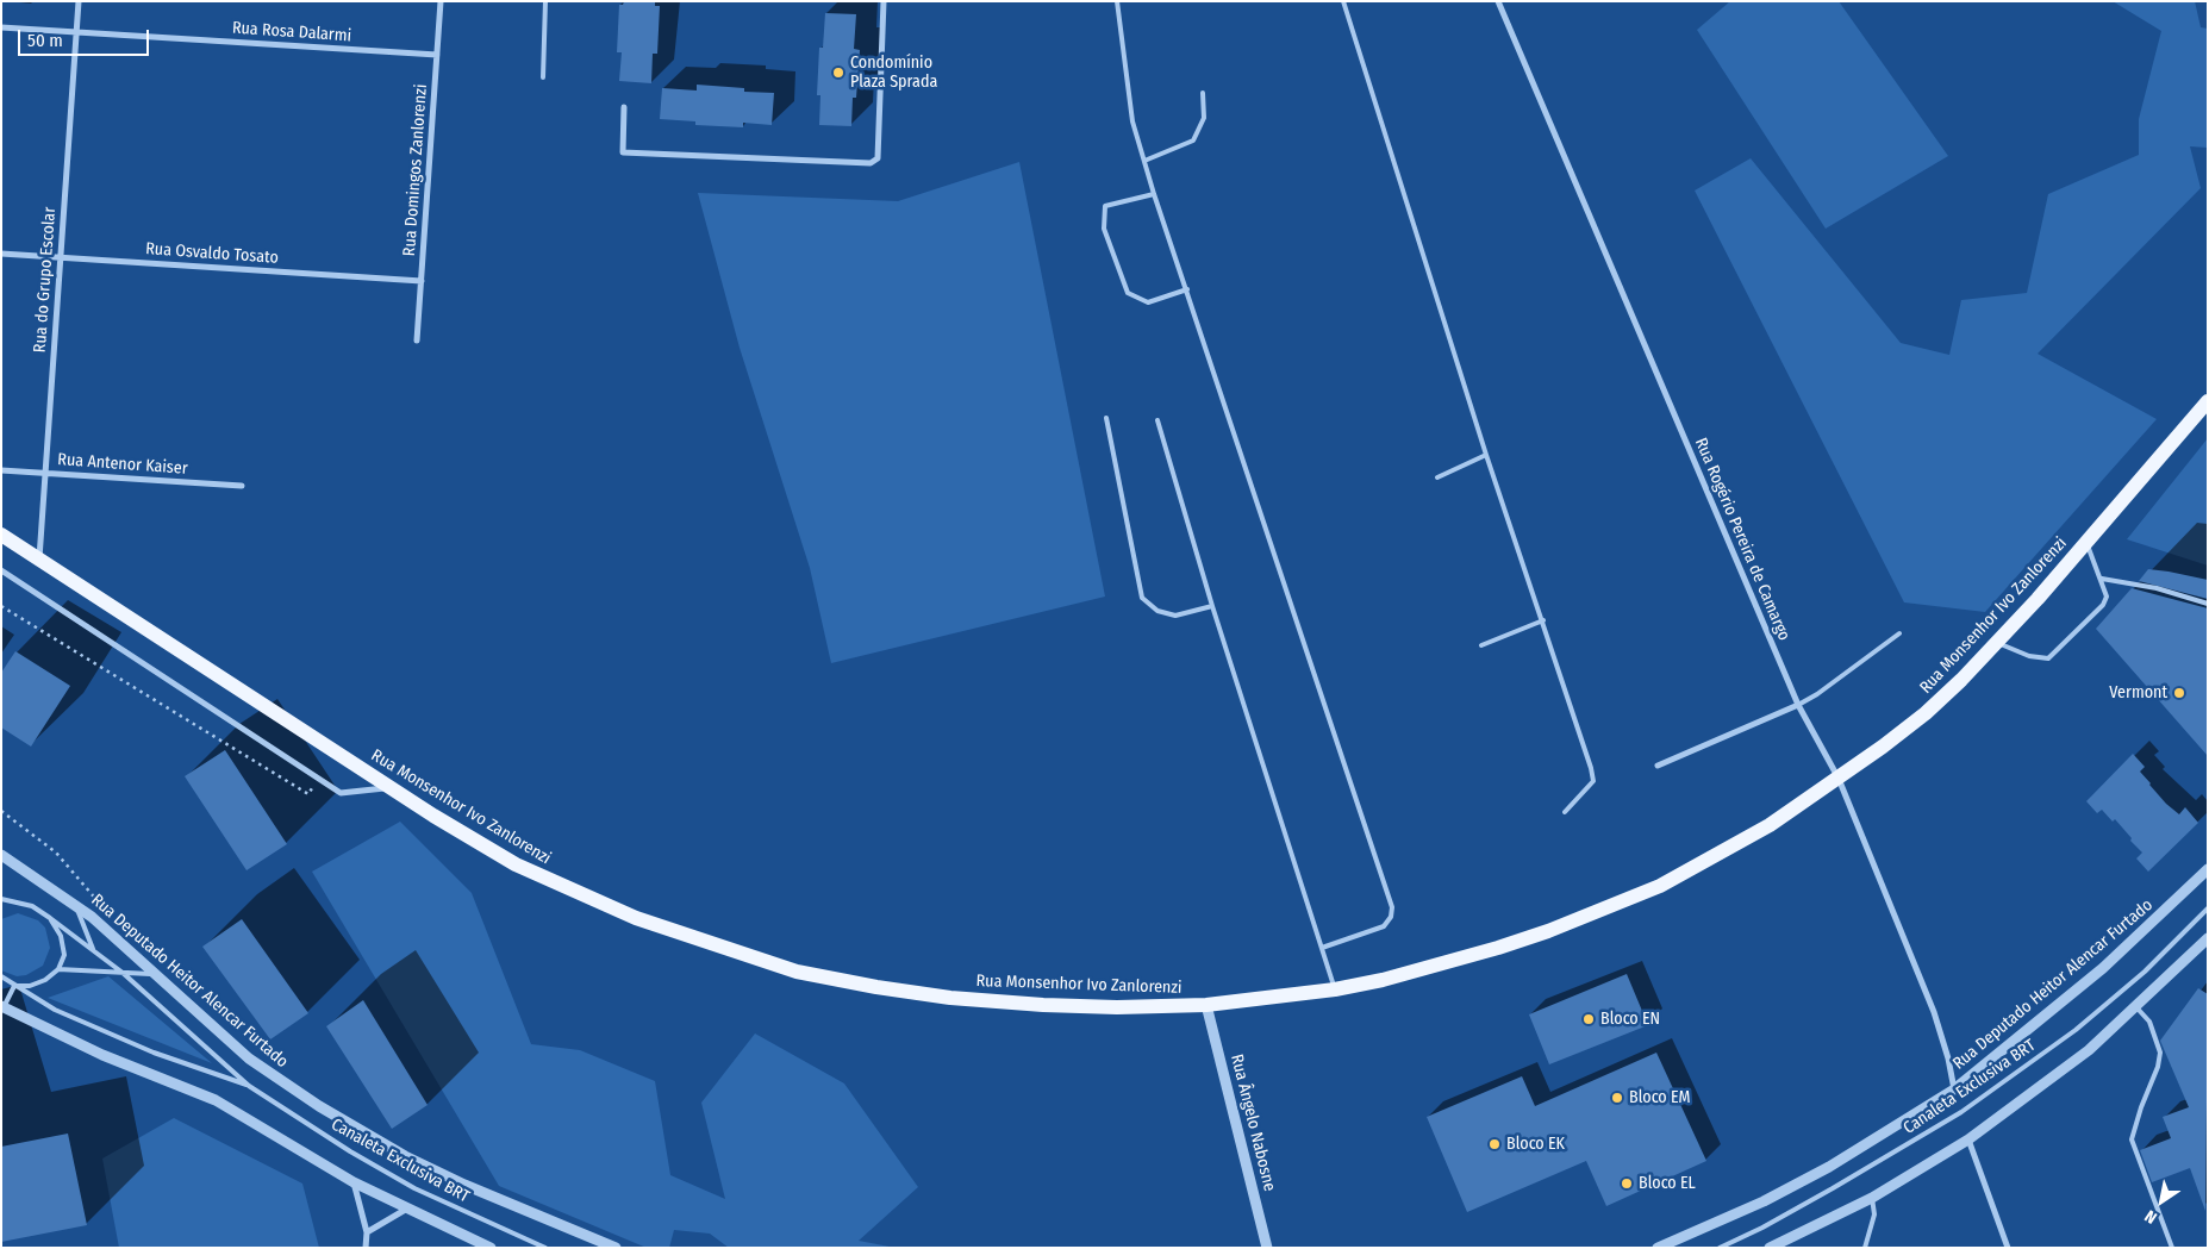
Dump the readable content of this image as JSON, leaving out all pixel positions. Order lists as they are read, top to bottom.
{
  "streets": {
    "main road": ["Rua Monsenhor Ivo Zanlorenzi"],
    "street": [
      "Rua Rosa Dalarmi",
      "Rua Domingos Zanlorenzi",
      "Rua Osvaldo Tosato",
      "Rua do Grupo Escolar",
      "Rua Antenor Kaiser",
      "Rua Rogério Pereira de Camargo",
      "Rua Deputado Heitor Alencar Furtado",
      "Rua Ângelo Nabosne"
    ],
    "lane": ["Canaleta Exclusiva BRT"]
  },
  "crossings": [
    ["Rua Rosa Dalarmi", "Rua Domingos Zanlorenzi"],
    ["Rua Rosa Dalarmi", "Rua do Grupo Escolar"],
    ["Rua Domingos Zanlorenzi", "Rua Osvaldo Tosato"],
    ["Rua Osvaldo Tosato", "Rua do Grupo Escolar"],
    ["Rua do Grupo Escolar", "Rua Antenor Kaiser"],
    ["Rua do Grupo Escolar", "Rua Monsenhor Ivo Zanlorenzi"],
    ["Rua Rogério Pereira de Camargo", "Rua Monsenhor Ivo Zanlorenzi"],
    ["Rua Rogério Pereira de Camargo", "Rua Deputado Heitor Alencar Furtado"],
    ["Rua Monsenhor Ivo Zanlorenzi", "Rua Ângelo Nabosne"]
  ],
  "places": [
    "Condomínio Plaza Sprada",
    "Vermont",
    "Bloco EN",
    "Bloco EM",
    "Bloco EK",
    "Bloco EL"
  ],
  "scale_bar": "50 m",
  "north": "bottom left"
}
